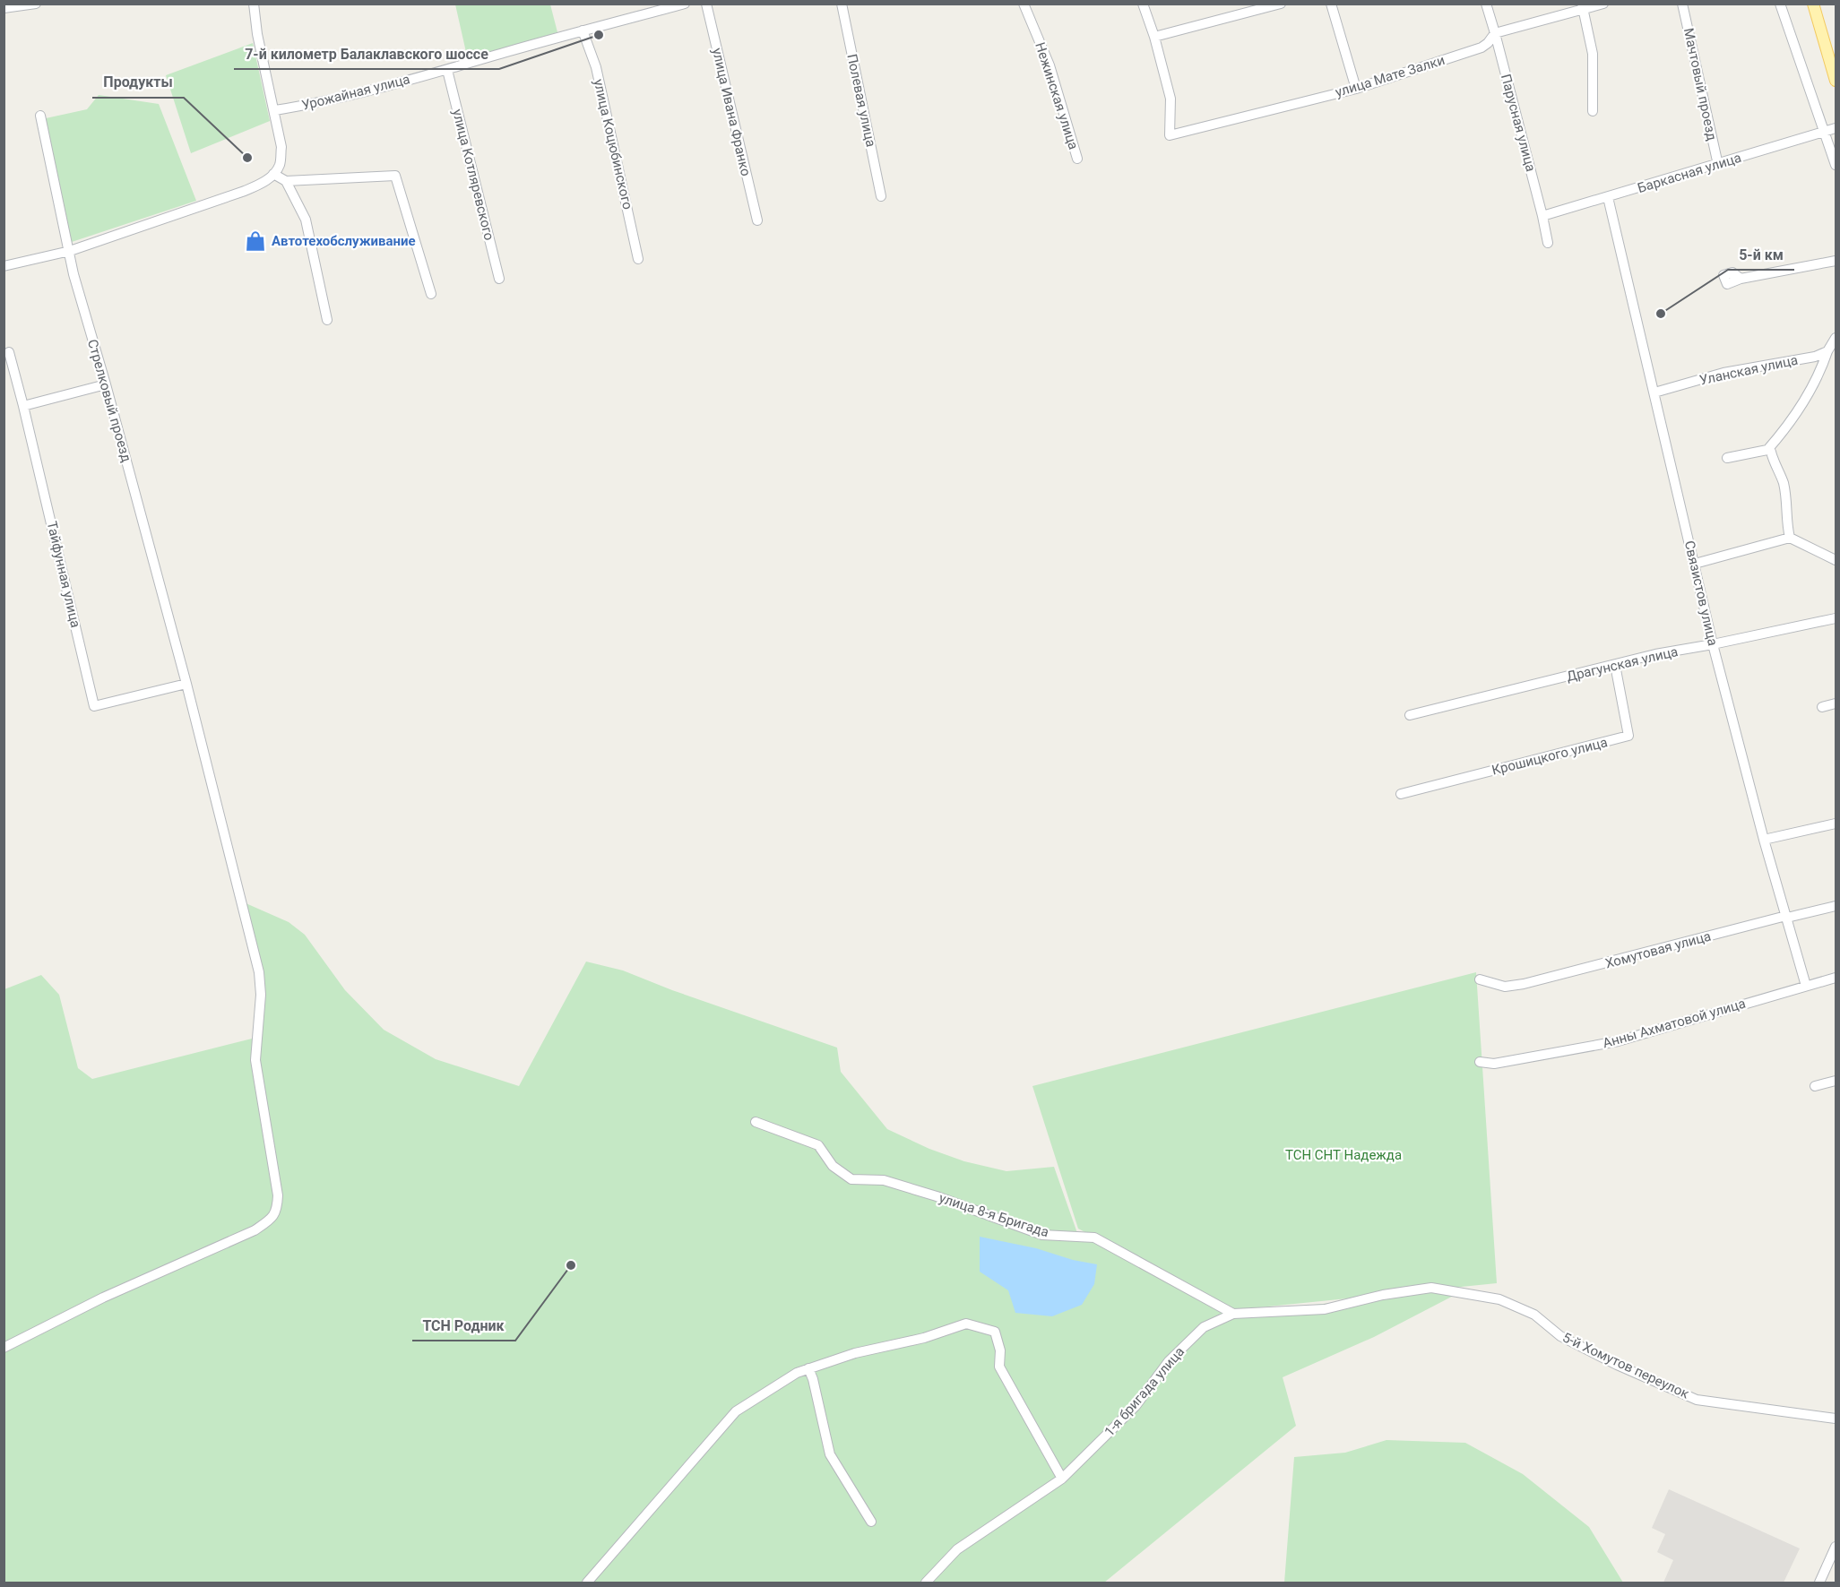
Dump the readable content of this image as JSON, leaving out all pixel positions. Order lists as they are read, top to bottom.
{
  "streets": {
    "street": [
      "улица Мате Залки",
      "Мачтовый проезд",
      "Урожайная улица",
      "Нежинская улица",
      "Полевая улица",
      "улица Ивана Франко",
      "Парусная улица",
      "улица Коцюбинского",
      "Баркасная улица",
      "улица Котляревского",
      "Уланская улица",
      "Стрелковый проезд",
      "Тайфунная улица",
      "Связистов улица",
      "Драгунская улица",
      "Крошицкого улица",
      "Хомутовая улица",
      "Анны Ахматовой улица",
      "улица 8-я Бригада",
      "5-й Хомутов переулок",
      "1-я бригада улица"
    ]
  },
  "crossings": [
    ["улица Мате Залки", "Парусная улица"],
    ["Мачтовый проезд", "Баркасная улица"],
    ["Урожайная улица", "улица Коцюбинского"],
    ["Урожайная улица", "улица Котляревского"],
    ["Парусная улица", "Баркасная улица"],
    ["Баркасная улица", "Связистов улица"],
    ["Уланская улица", "Связистов улица"],
    ["Стрелковый проезд", "Тайфунная улица"],
    ["Связистов улица", "Драгунская улица"],
    ["Связистов улица", "Хомутовая улица"],
    ["Связистов улица", "Анны Ахматовой улица"],
    ["Драгунская улица", "Крошицкого улица"],
    ["улица 8-я Бригада", "5-й Хомутов переулок"],
    ["улица 8-я Бригада", "1-я бригада улица"],
    ["5-й Хомутов переулок", "1-я бригада улица"]
  ],
  "parks": ["ТСН СНТ Надежда"],
  "places": {
    "other": [
      "7-й километр Балаклавского шоссе",
      "Продукты",
      "5-й км",
      "ТСН Родник"
    ],
    "shop": ["Автотехобслуживание"]
  }
}
